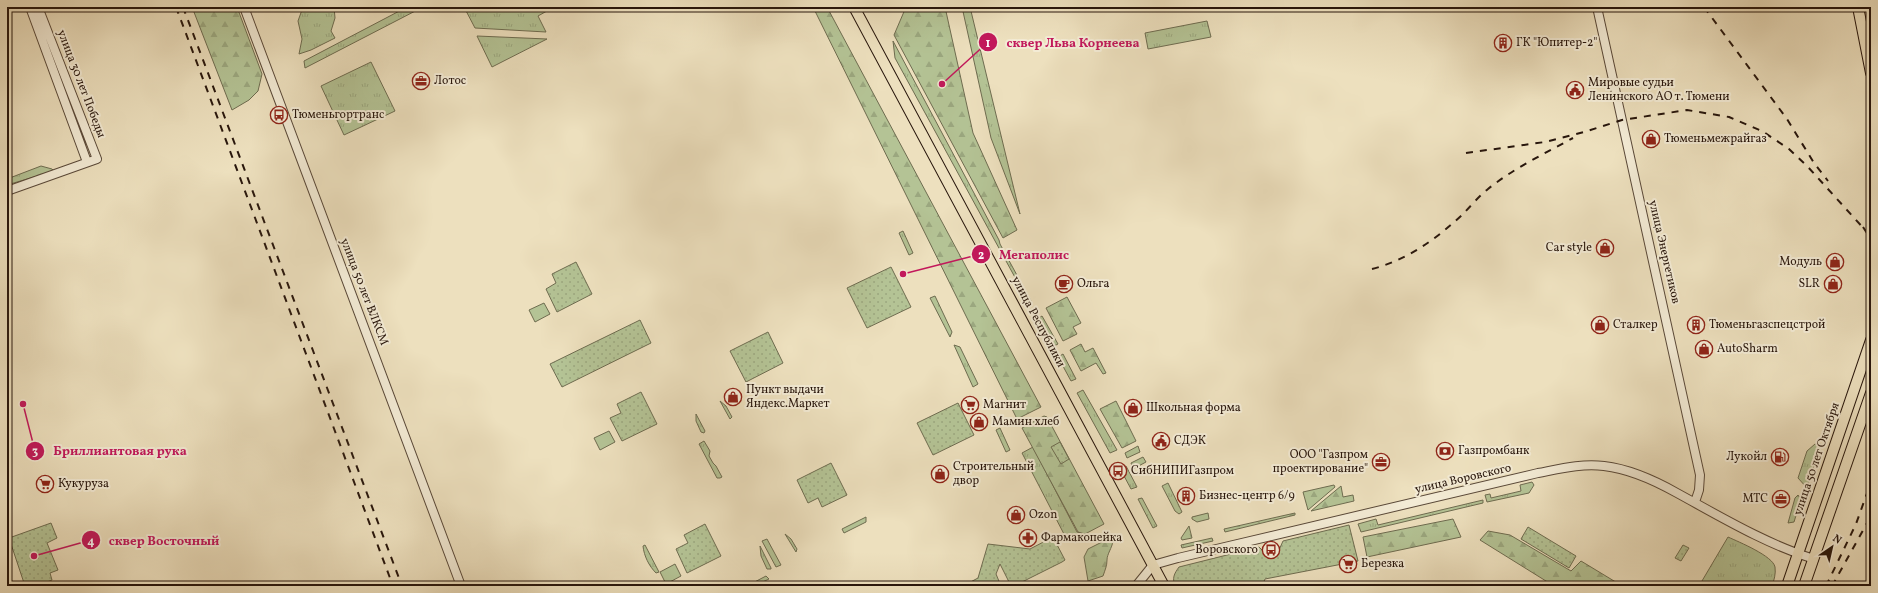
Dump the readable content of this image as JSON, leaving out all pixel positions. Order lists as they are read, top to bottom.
{
  "streets": {
    "main road": ["улица Республики", "улица 50 лет Октября"],
    "street": [
      "улица 30 лет Победы",
      "улица Энергетиков",
      "улица 50 лет ВЛКСМ",
      "улица Воровского"
    ]
  },
  "crossings": [
    ["улица Энергетиков", "улица Воровского"],
    ["улица Республики", "улица Воровского"],
    ["улица 50 лет Октября", "улица Воровского"]
  ],
  "places": {
    "building": ["ГК \"Юпитер-2\"", "Тюменьгазспецстрой", "Бизнес-центр 6/9"],
    "office": ["Лотос", "ООО \"Газпром проектирование\"", "МТС"],
    "other": [
      "сквер Льва Корнеева",
      "Мегаполис",
      "Бриллиантовая рука",
      "сквер Восточный"
    ],
    "public building": ["Мировые судьи Ленинского АО т. Тюмени", "СДЭК"],
    "bus stop": ["Тюменьгортранс", "СибНИПИГазпром", "Воровского"],
    "shop": [
      "Тюменьмежрайгаз",
      "Car style",
      "Модуль",
      "SLR",
      "Сталкер",
      "AutoSharm",
      "Пункт выдачи Яндекс.Маркет",
      "Школьная форма",
      "Мамин хлеб",
      "Строительный двор",
      "Ozon"
    ],
    "cafe": ["Ольга"],
    "supermarket": ["Магнит", "Кукуруза", "Березка"],
    "bank": ["Газпромбанк"],
    "fuel station": ["Лукойл"],
    "pharmacy": ["Фармакопейка"]
  },
  "north": "top right"
}
